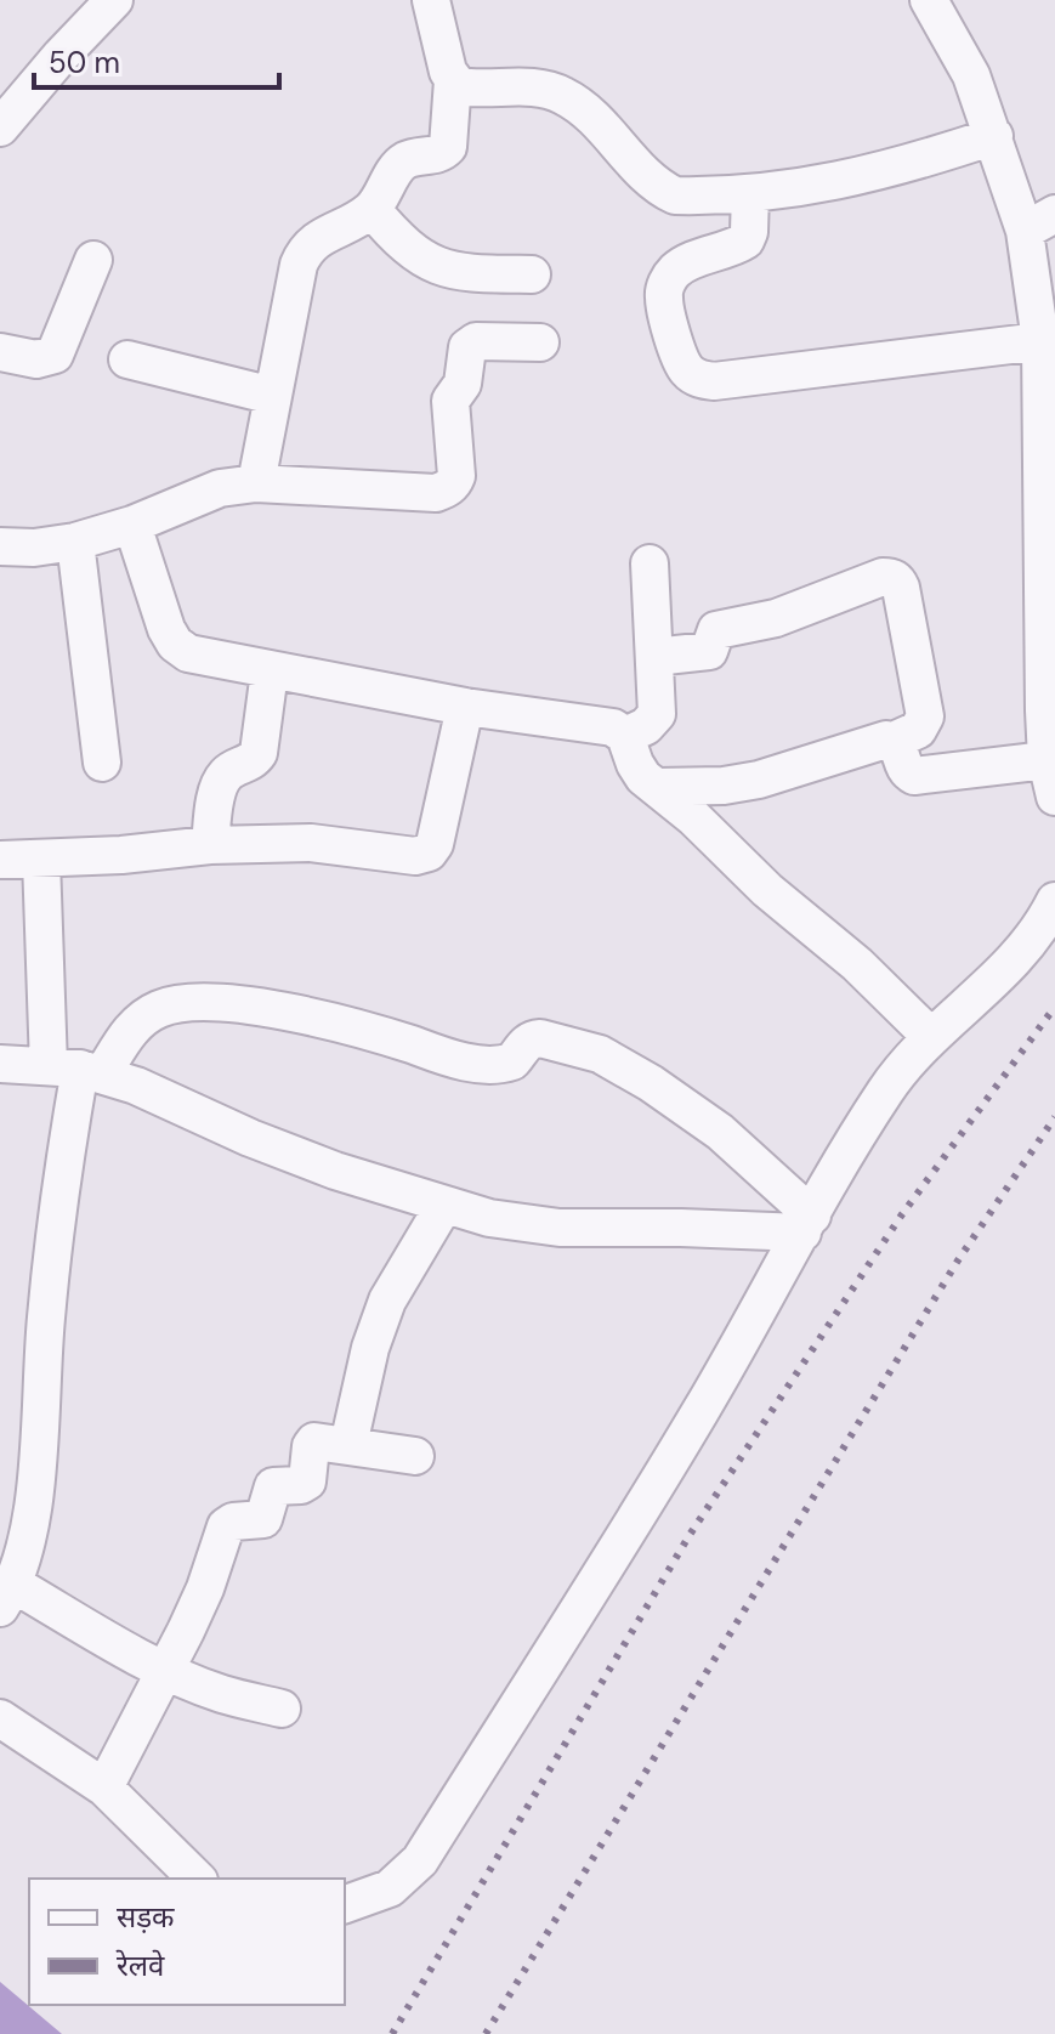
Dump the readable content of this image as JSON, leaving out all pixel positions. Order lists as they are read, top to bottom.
{
  "legend": ["सड़क", "रेलवे"],
  "scale_bar": "50 m"
}
